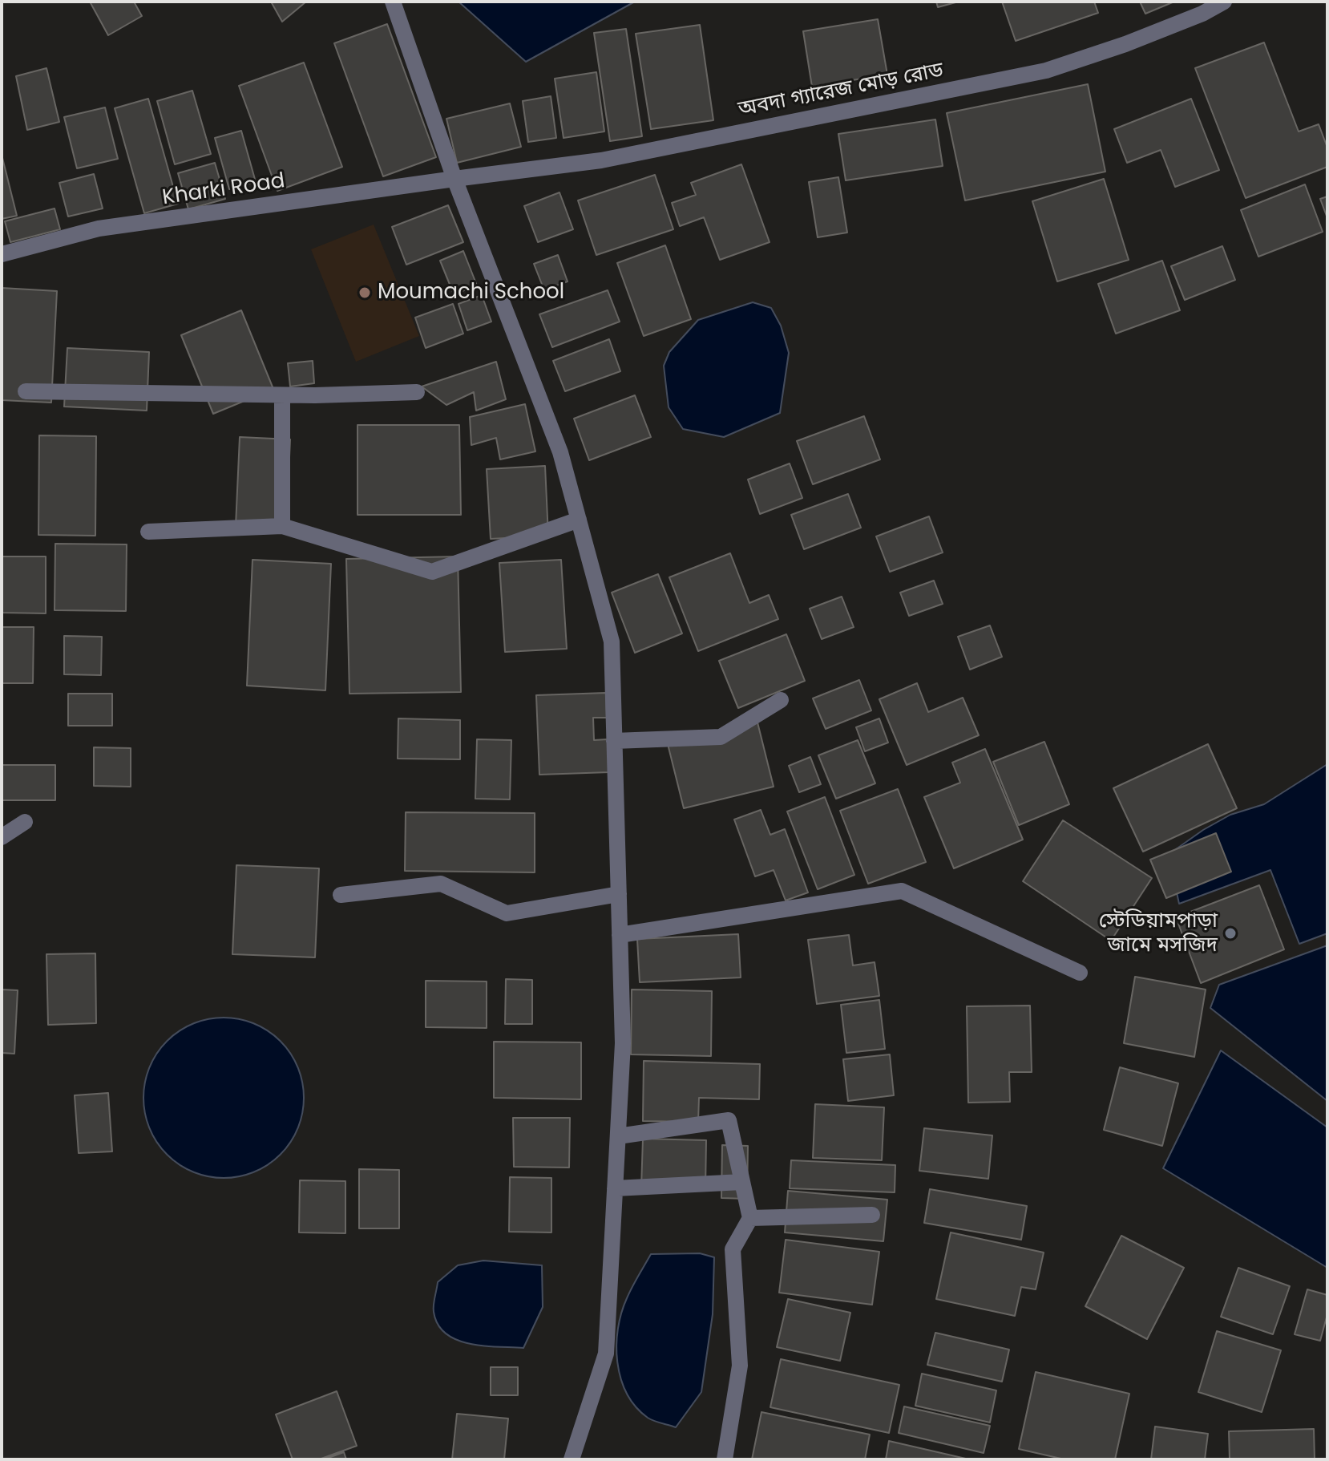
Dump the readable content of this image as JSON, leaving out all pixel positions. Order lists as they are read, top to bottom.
{
  "streets": {
    "street": ["অবদা গ্যারেজ মোড় রোড", "Kharki Road"]
  },
  "crossings": [
    ["অবদা গ্যারেজ মোড় রোড", "Kharki Road"]
  ],
  "places": ["Moumachi School", "স্টেডিয়ামপাড়া জামে মসজিদ"]
}
